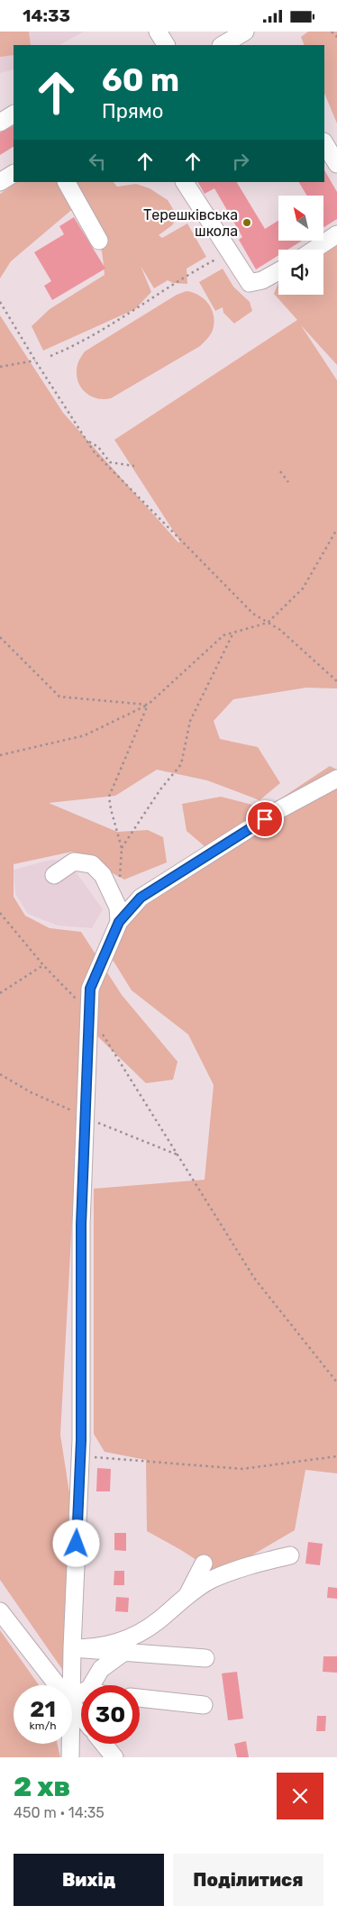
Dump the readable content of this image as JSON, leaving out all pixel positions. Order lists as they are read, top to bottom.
{
  "places": ["Терешківська школа"],
  "north": "top left",
  "page": {
    "status": "14:33",
    "turn": ["60 m", "Прямо"],
    "speed": "21 km/h",
    "limit": "30",
    "heading": ["2 хв", "450 m · 14:35"],
    "buttons": ["Вихід", "Поділитися"]
  }
}
